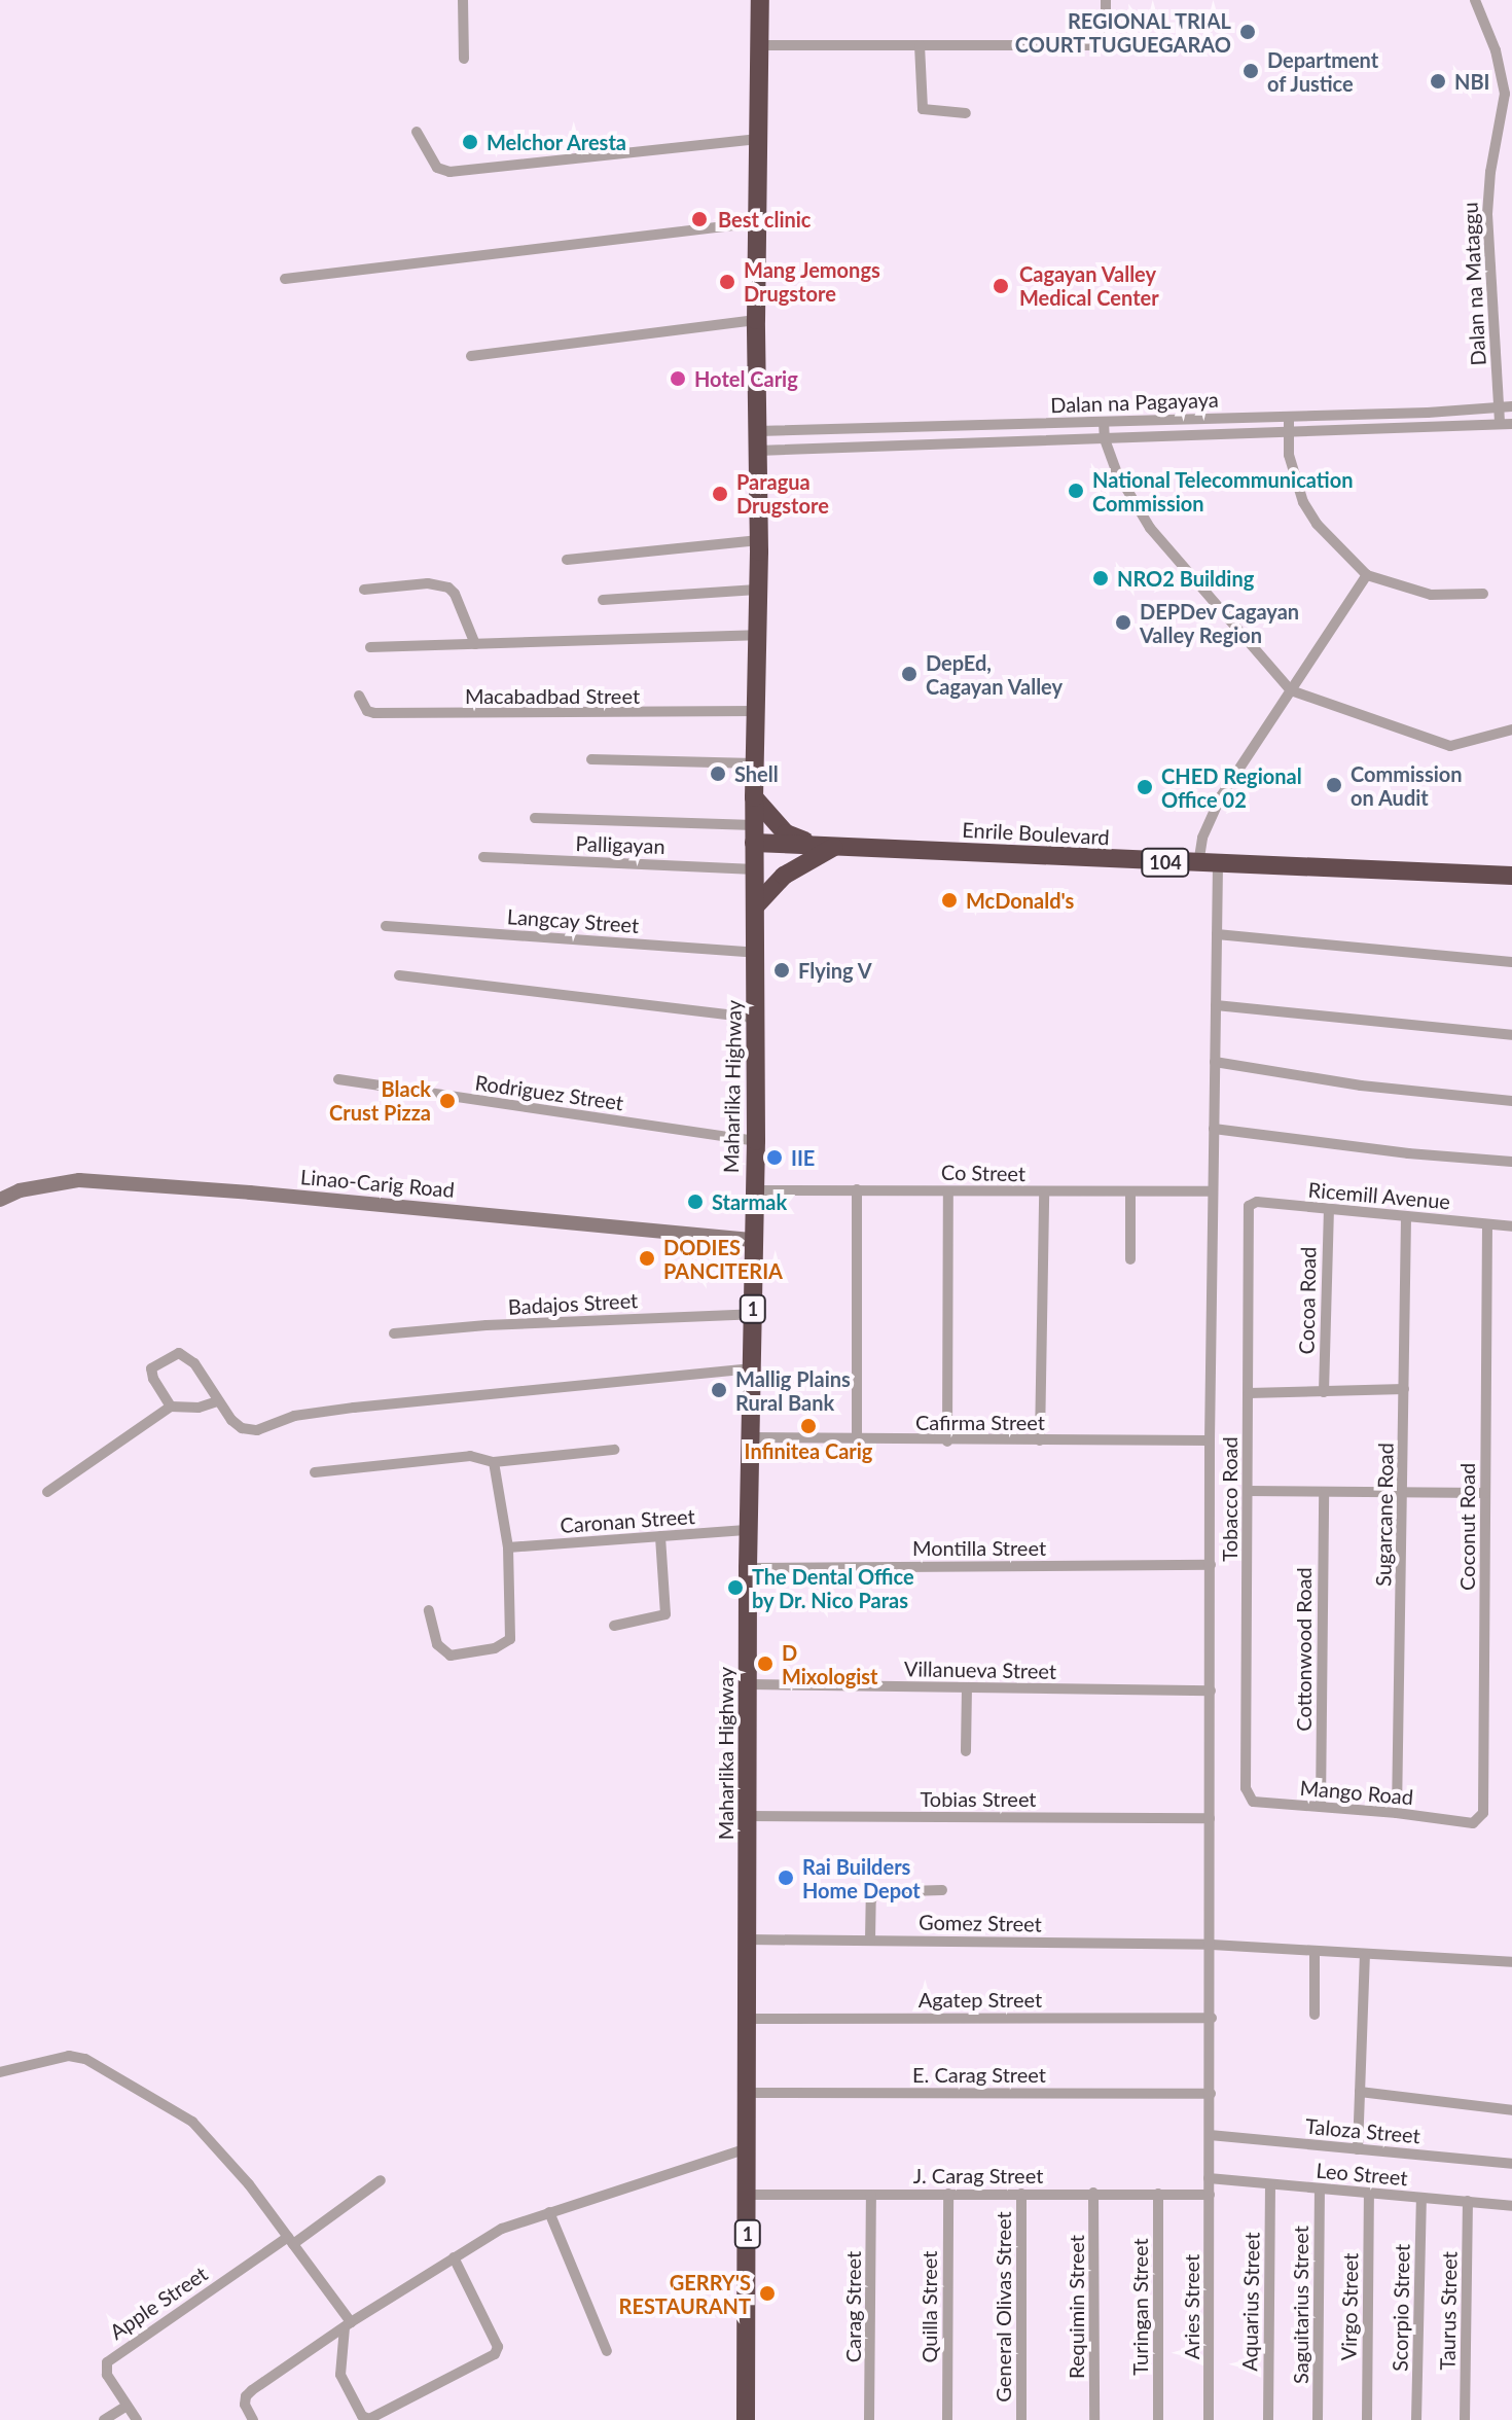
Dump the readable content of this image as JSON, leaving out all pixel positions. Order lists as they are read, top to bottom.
{
  "streets": {
    "highway": [
      "Enrile Boulevard",
      "104",
      "Maharlika Highway",
      "1"
    ],
    "main road": ["Linao-Carig Road"],
    "street": [
      "Dalan na Mataggu",
      "Dalan na Pagayaya",
      "Macabadbad Street",
      "Palligayan",
      "Langcay Street",
      "Rodriguez Street",
      "Co Street",
      "Ricemill Avenue",
      "Cocoa Road",
      "Badajos Street",
      "Cafirma Street",
      "Tobacco Road",
      "Sugarcane Road",
      "Caronan Street",
      "Coconut Road",
      "Montilla Street",
      "Cottonwood Road",
      "Villanueva Street",
      "Mango Road",
      "Tobias Street",
      "Gomez Street",
      "Agatep Street",
      "E. Carag Street",
      "Taloza Street",
      "Leo Street",
      "J. Carag Street",
      "Aquarius Street",
      "Apple Street",
      "Saguitarius Street",
      "Carag Street",
      "Quilla Street",
      "General Olivas Street",
      "Requimin Street",
      "Turingan Street",
      "Aries Street",
      "Virgo Street",
      "Scorpio Street",
      "Taurus Street"
    ]
  },
  "crossings": [
    ["Dalan na Mataggu", "Dalan na Pagayaya"],
    ["Dalan na Pagayaya", "Maharlika Highway"],
    ["Macabadbad Street", "Maharlika Highway"],
    ["Enrile Boulevard", "Maharlika Highway"],
    ["Enrile Boulevard", "Aries Street"],
    ["Palligayan", "Maharlika Highway"],
    ["Langcay Street", "Maharlika Highway"],
    ["Maharlika Highway", "Rodriguez Street"],
    ["Maharlika Highway", "Co Street"],
    ["Maharlika Highway", "Linao-Carig Road"],
    ["Maharlika Highway", "Badajos Street"],
    ["Maharlika Highway", "Cafirma Street"],
    ["Maharlika Highway", "Caronan Street"],
    ["Maharlika Highway", "Montilla Street"],
    ["Maharlika Highway", "Villanueva Street"],
    ["Maharlika Highway", "Tobias Street"],
    ["Maharlika Highway", "Gomez Street"],
    ["Maharlika Highway", "Agatep Street"],
    ["Maharlika Highway", "E. Carag Street"],
    ["Maharlika Highway", "J. Carag Street"],
    ["Co Street", "Aries Street"],
    ["Ricemill Avenue", "Cocoa Road"],
    ["Ricemill Avenue", "Tobacco Road"],
    ["Ricemill Avenue", "Sugarcane Road"],
    ["Ricemill Avenue", "Coconut Road"],
    ["Cafirma Street", "Aries Street"],
    ["Tobacco Road", "Mango Road"],
    ["Sugarcane Road", "Mango Road"],
    ["Coconut Road", "Mango Road"],
    ["Montilla Street", "Aries Street"],
    ["Cottonwood Road", "Mango Road"],
    ["Villanueva Street", "Aries Street"],
    ["Tobias Street", "Aries Street"],
    ["Gomez Street", "Aries Street"],
    ["Agatep Street", "Aries Street"],
    ["E. Carag Street", "Aries Street"],
    ["Taloza Street", "Aries Street"],
    ["Leo Street", "Aquarius Street"],
    ["Leo Street", "Saguitarius Street"],
    ["Leo Street", "Aries Street"],
    ["Leo Street", "Virgo Street"],
    ["Leo Street", "Scorpio Street"],
    ["Leo Street", "Taurus Street"],
    ["J. Carag Street", "Carag Street"],
    ["J. Carag Street", "Quilla Street"],
    ["J. Carag Street", "General Olivas Street"],
    ["J. Carag Street", "Requimin Street"],
    ["J. Carag Street", "Turingan Street"],
    ["J. Carag Street", "Aries Street"]
  ],
  "places": [
    "REGIONAL TRIAL COURT TUGUEGARAO",
    "Department of Justice",
    "NBI",
    "Melchor Aresta",
    "Best clinic",
    "Mang Jemongs Drugstore",
    "Cagayan Valley Medical Center",
    "Hotel Carig",
    "National Telecommunication Commission",
    "Paragua Drugstore",
    "NRO2 Building",
    "DEPDev Cagayan Valley Region",
    "DepEd, Cagayan Valley",
    "Shell",
    "Commission on Audit",
    "CHED Regional Office 02",
    "McDonald's",
    "Flying V",
    "Black Crust Pizza",
    "IIE",
    "Starmak",
    "DODIES PANCITERIA",
    "Mallig Plains Rural Bank",
    "Infinitea Carig",
    "The Dental Office by Dr. Nico Paras",
    "D Mixologist",
    "Rai Builders Home Depot",
    "GERRY'S RESTAURANT"
  ]
}
